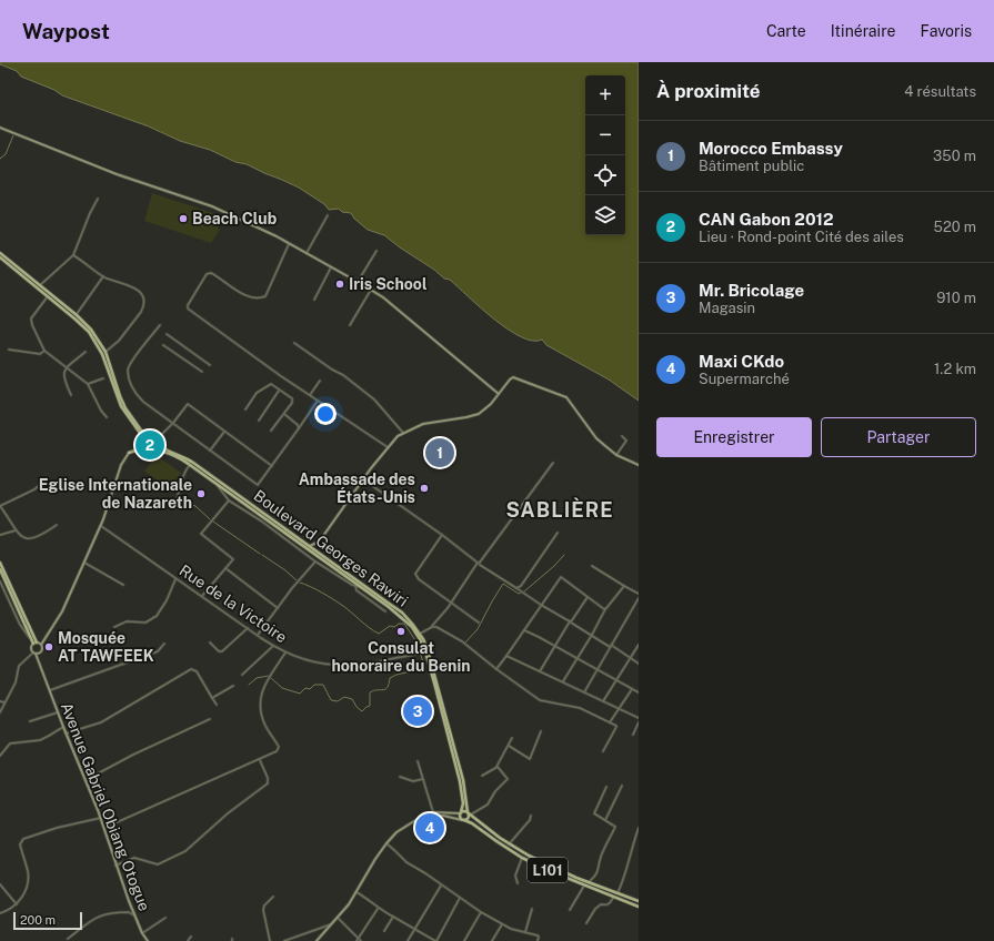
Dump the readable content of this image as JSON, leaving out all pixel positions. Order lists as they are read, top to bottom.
{
  "streets": {
    "main road": ["Boulevard Georges Rawiri", "Avenue Gabriel Obiang Otogue", "L101"],
    "street": ["Rue de la Victoire"]
  },
  "crossings": [
    ["Boulevard Georges Rawiri", "Rue de la Victoire"],
    ["Boulevard Georges Rawiri", "L101"]
  ],
  "districts": ["SABLIÈRE"],
  "places": [
    "Beach Club",
    "Iris School",
    "Ambassade des États-Unis",
    "Eglise Internationale de Nazareth",
    "Consulat honoraire du Benin",
    "Mosquée AT TAWFEEK"
  ],
  "scale_bar": "200 m",
  "page": {
    "header": "Waypost",
    "nav": ["Carte", "Itinéraire", "Favoris"],
    "heading": ["À proximité", "4 résultats"],
    "map_buttons": ["+", "−"],
    "list": [
      {
        "mark": "1",
        "name": "Morocco Embassy",
        "note": "Bâtiment public",
        "value": "350 m"
      },
      {
        "mark": "2",
        "name": "CAN Gabon 2012",
        "note": "Lieu · Rond-point Cité des ailes",
        "value": "520 m"
      },
      {
        "mark": "3",
        "name": "Mr. Bricolage",
        "note": "Magasin",
        "value": "910 m"
      },
      {
        "mark": "4",
        "name": "Maxi CKdo",
        "note": "Supermarché",
        "value": "1.2 km"
      }
    ],
    "buttons": ["Enregistrer", "Partager"],
    "pins": [
      "2",
      "1",
      "3",
      "4"
    ],
    "scale": "200 m"
  }
}
